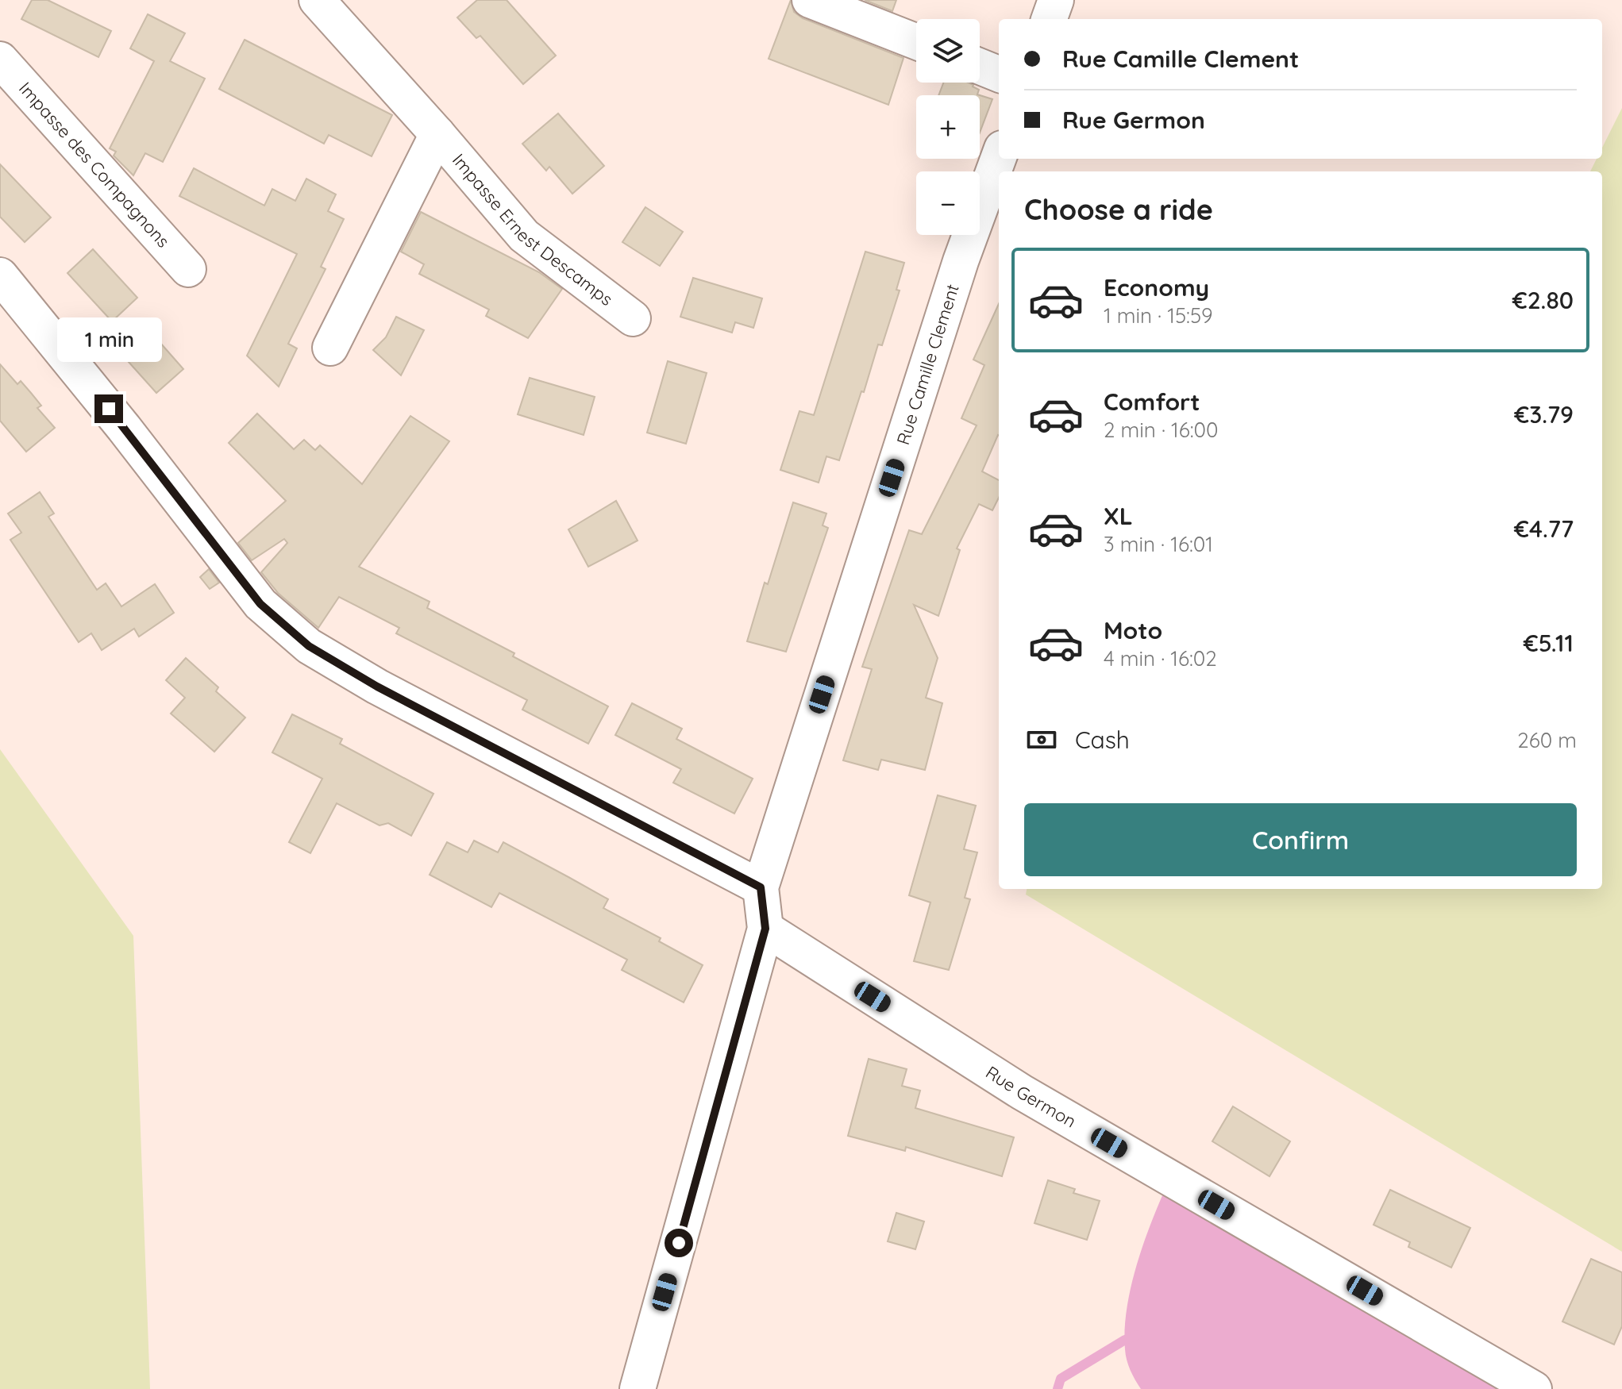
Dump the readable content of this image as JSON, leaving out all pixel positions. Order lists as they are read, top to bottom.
{
  "streets": {
    "street": [
      "Impasse des Compagnons",
      "Impasse Ernest Descamps",
      "Rue Camille Clement",
      "Rue Germon"
    ]
  },
  "crossings": [
    ["Rue Camille Clement", "Rue Germon"]
  ],
  "page": {
    "map_buttons": ["+", "−"],
    "banner": ["Rue Camille Clement", "Rue Germon"],
    "heading": "Choose a ride",
    "list": [
      {
        "name": "Economy",
        "note": "1 min · 15:59",
        "value": "€2.80"
      },
      {
        "name": "Comfort",
        "note": "2 min · 16:00",
        "value": "€3.79"
      },
      {
        "name": "XL",
        "note": "3 min · 16:01",
        "value": "€4.77"
      },
      {
        "name": "Moto",
        "note": "4 min · 16:02",
        "value": "€5.11"
      }
    ],
    "bubble": "1 min",
    "pay": ["Cash", "260 m"],
    "buttons": "Confirm"
  }
}
